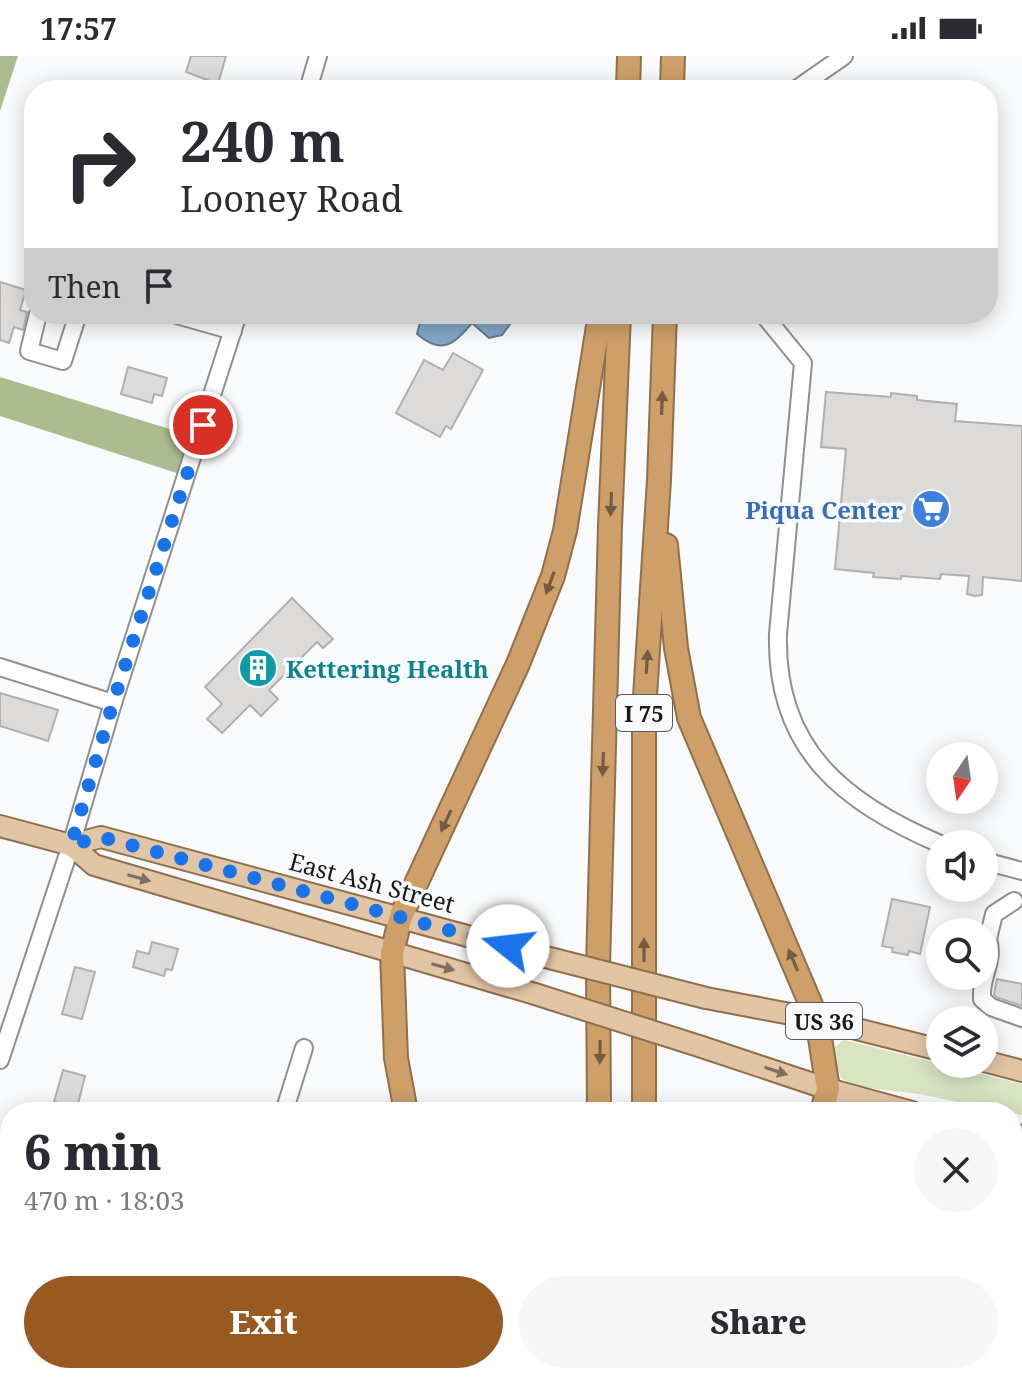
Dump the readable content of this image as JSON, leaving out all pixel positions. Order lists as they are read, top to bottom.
{
  "streets": {
    "highway": ["I 75"],
    "main road": ["East Ash Street", "US 36"]
  },
  "places": {
    "supermarket": ["Piqua Center"],
    "building": ["Kettering Health"]
  },
  "north": "bottom",
  "page": {
    "status": "17:57",
    "turn": ["240 m", "Looney Road"],
    "then": "Then",
    "heading": ["6 min", "470 m · 18:03"],
    "buttons": ["Exit", "Share"]
  }
}
